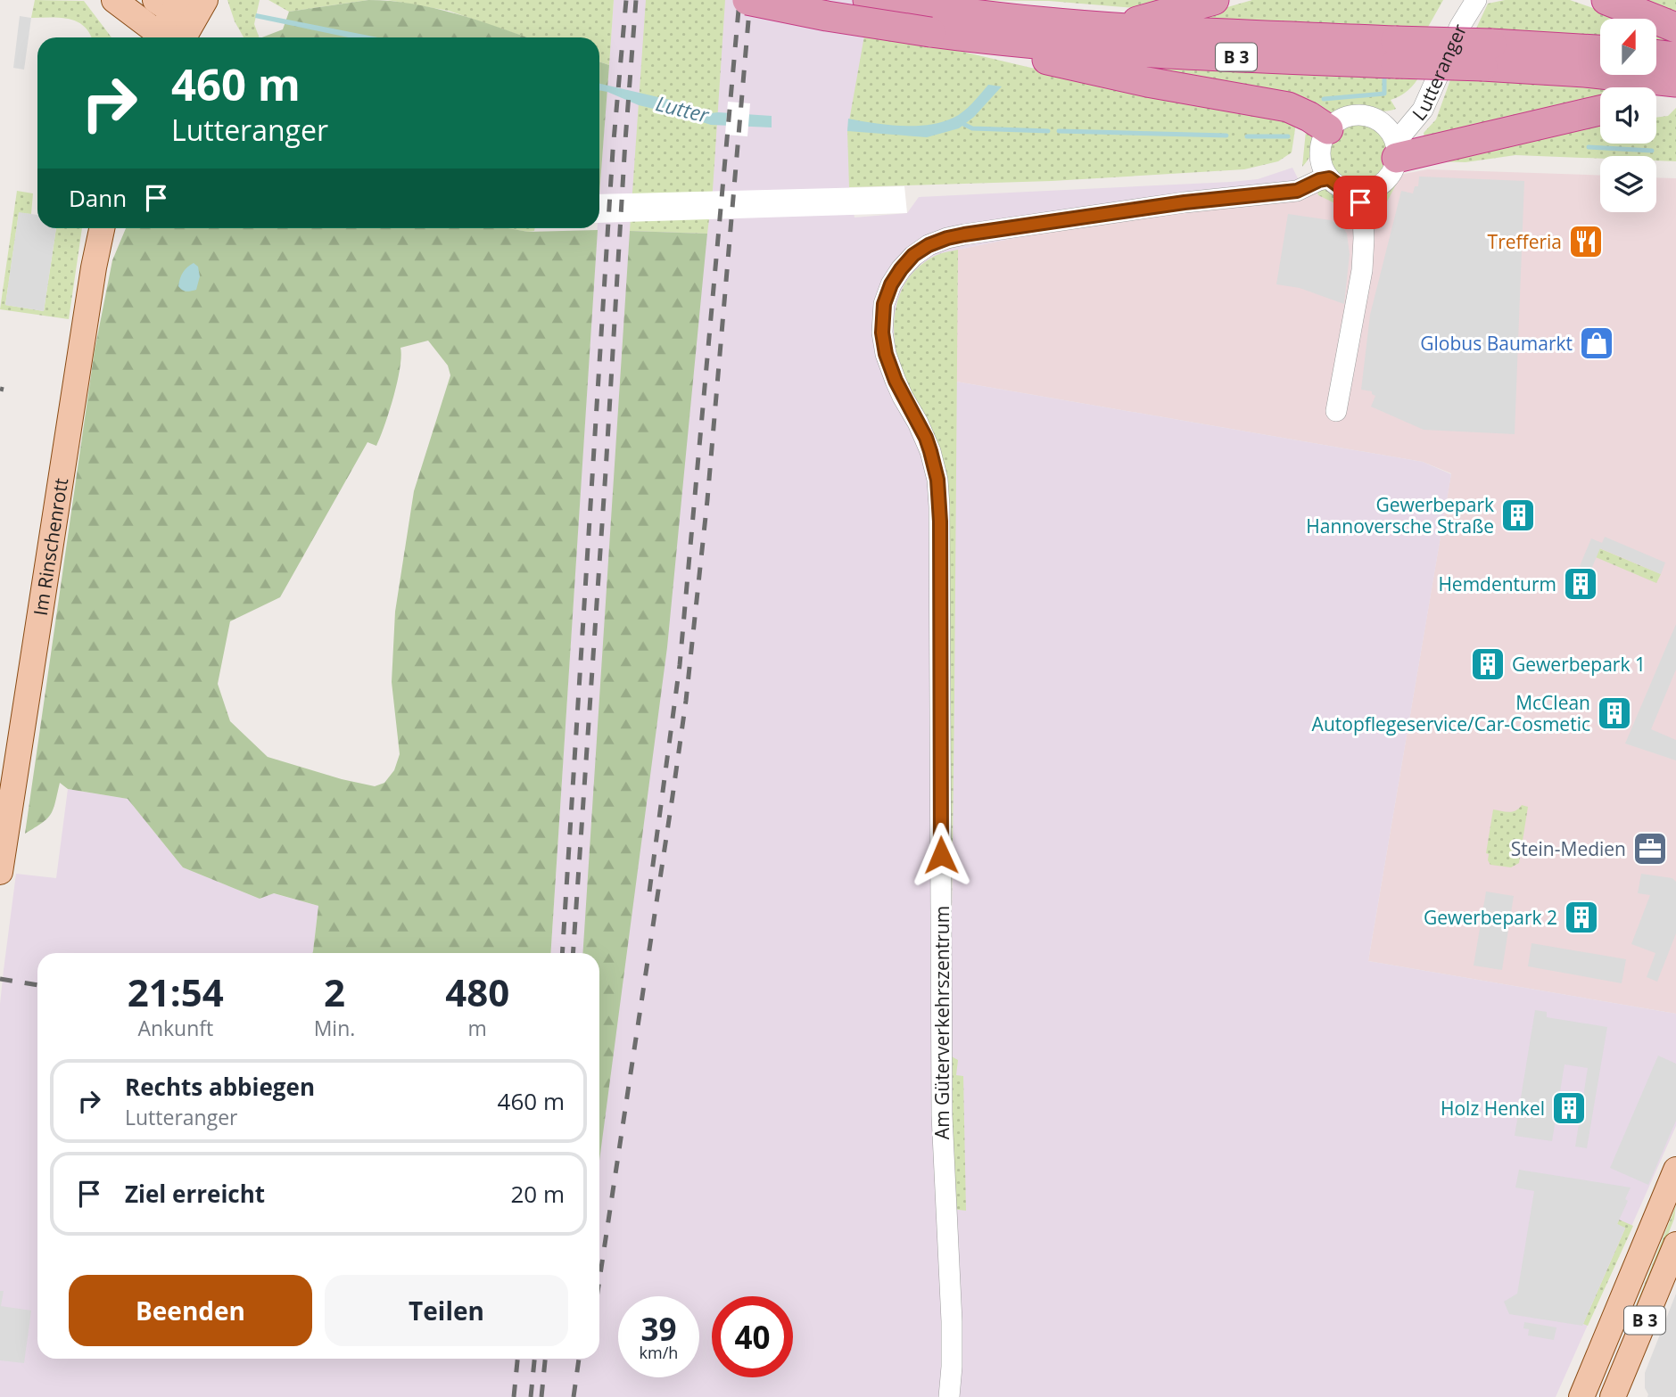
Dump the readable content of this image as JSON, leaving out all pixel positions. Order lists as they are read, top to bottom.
{
  "streets": {
    "highway": ["B 3"],
    "main road": ["Im Rinschenrott"],
    "street": ["Lutteranger", "Am Güterverkehrszentrum"]
  },
  "crossings": [
    ["Lutteranger", "Am Güterverkehrszentrum"]
  ],
  "water": ["Lutter"],
  "places": {
    "restaurant": ["Trefferia"],
    "shop": ["Globus Baumarkt"],
    "building": [
      "Gewerbepark Hannoversche Straße",
      "Hemdenturm",
      "Gewerbepark 1",
      "McClean Autopflegeservice/Car-Cosmetic",
      "Gewerbepark 2",
      "Holz Henkel"
    ],
    "office": ["Stein-Medien"]
  },
  "north": "top",
  "page": {
    "turn": ["460 m", "Lutteranger"],
    "then": "Dann",
    "eta": [
      "21:54",
      "Ankunft",
      "2",
      "Min.",
      "480",
      "m"
    ],
    "list": [
      {
        "name": "Rechts abbiegen",
        "note": "Lutteranger",
        "value": "460 m"
      },
      {
        "name": "Ziel erreicht",
        "value": "20 m"
      }
    ],
    "buttons": ["Beenden", "Teilen"],
    "speed": "39 km/h",
    "limit": "40"
  }
}
